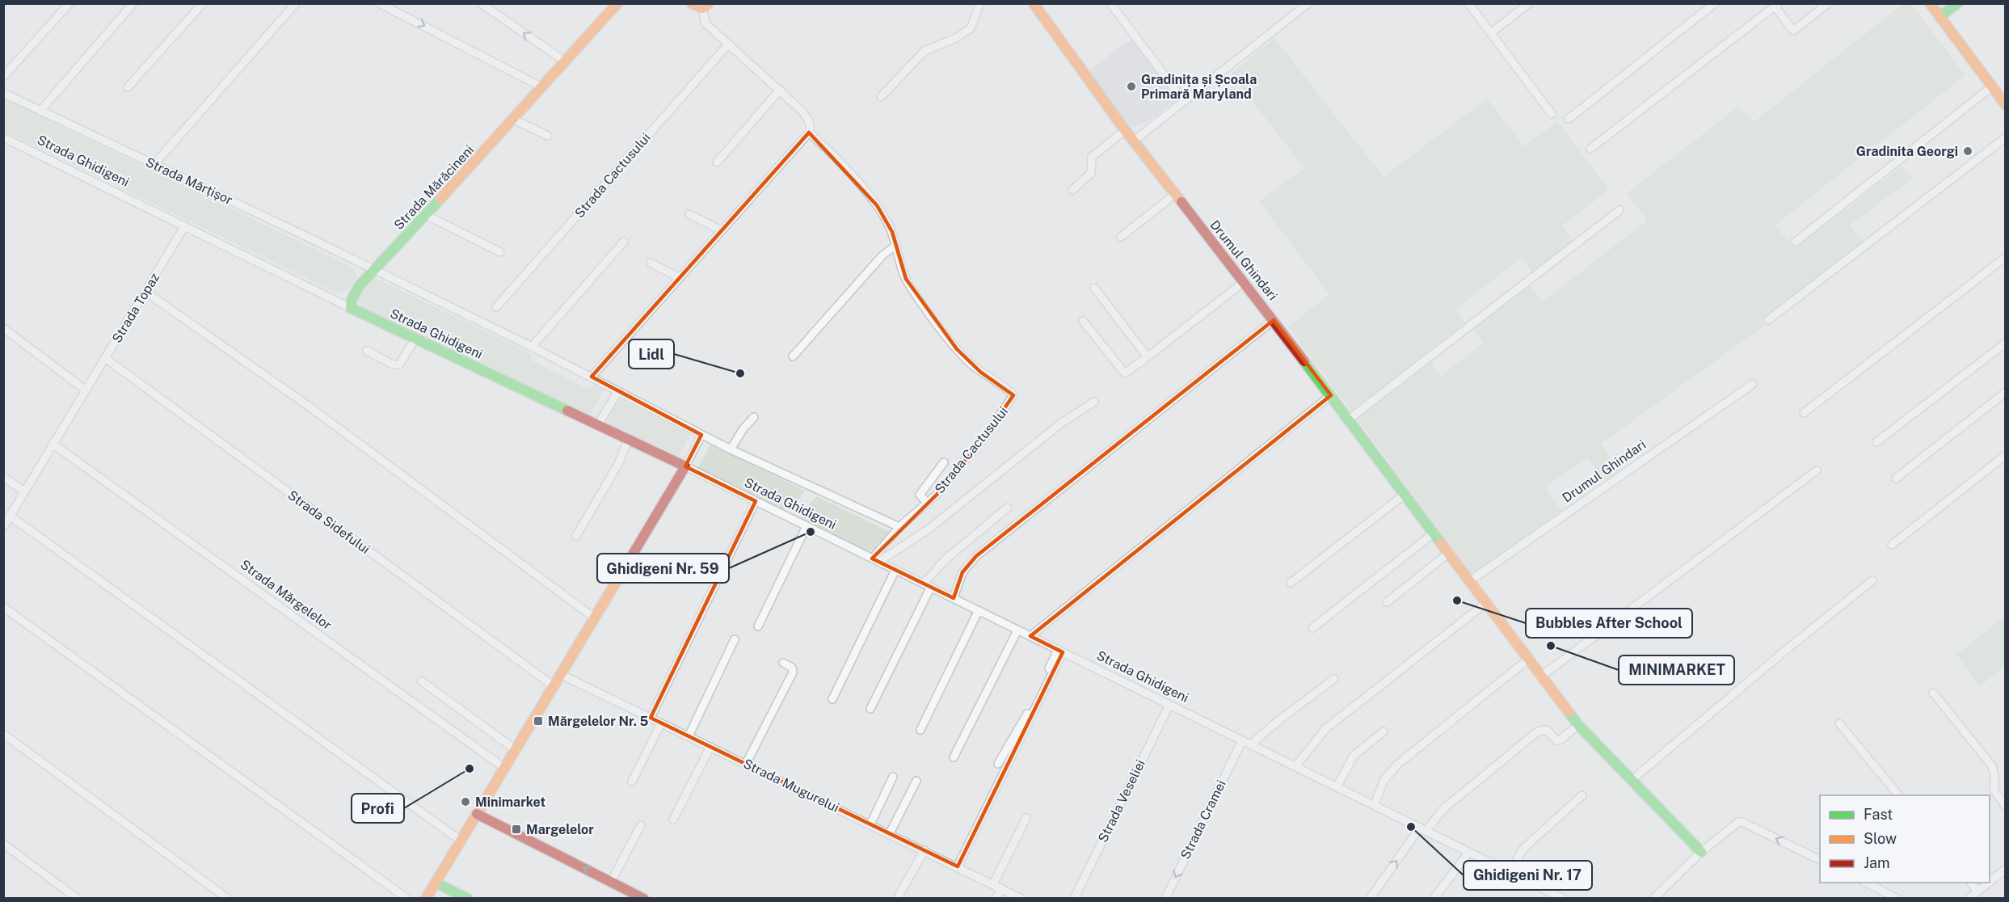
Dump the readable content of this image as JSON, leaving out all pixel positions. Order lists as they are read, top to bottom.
{
  "streets": {
    "street": [
      "Strada Ghidigeni",
      "Strada Cactusului",
      "Strada Mărțișor",
      "Strada Mărăcineni",
      "Drumul Ghindari",
      "Strada Topaz",
      "Strada Sidefului",
      "Strada Mărgelelor",
      "Strada Mugurelui",
      "Strada Veseliei",
      "Strada Cramei"
    ]
  },
  "crossings": [
    ["Strada Ghidigeni", "Strada Cactusului"],
    ["Strada Ghidigeni", "Strada Mărăcineni"],
    ["Strada Ghidigeni", "Strada Topaz"],
    ["Strada Ghidigeni", "Strada Veseliei"],
    ["Strada Ghidigeni", "Strada Cramei"],
    ["Strada Cactusului", "Strada Mărțișor"],
    ["Strada Mărțișor", "Strada Mărăcineni"],
    ["Strada Topaz", "Strada Sidefului"],
    ["Strada Topaz", "Strada Mărgelelor"]
  ],
  "one_way": ["Strada Cramei"],
  "places": {
    "other": [
      "Gradinița și Școala Primară Maryland",
      "Gradinita Georgi",
      "Lidl",
      "Ghidigeni Nr. 59",
      "Bubbles After School",
      "MINIMARKET",
      "Profi",
      "Minimarket",
      "Ghidigeni Nr. 17"
    ],
    "transit": ["Mărgelelor Nr. 5", "Margelelor"]
  },
  "legend": ["Fast", "Slow", "Jam"]
}
